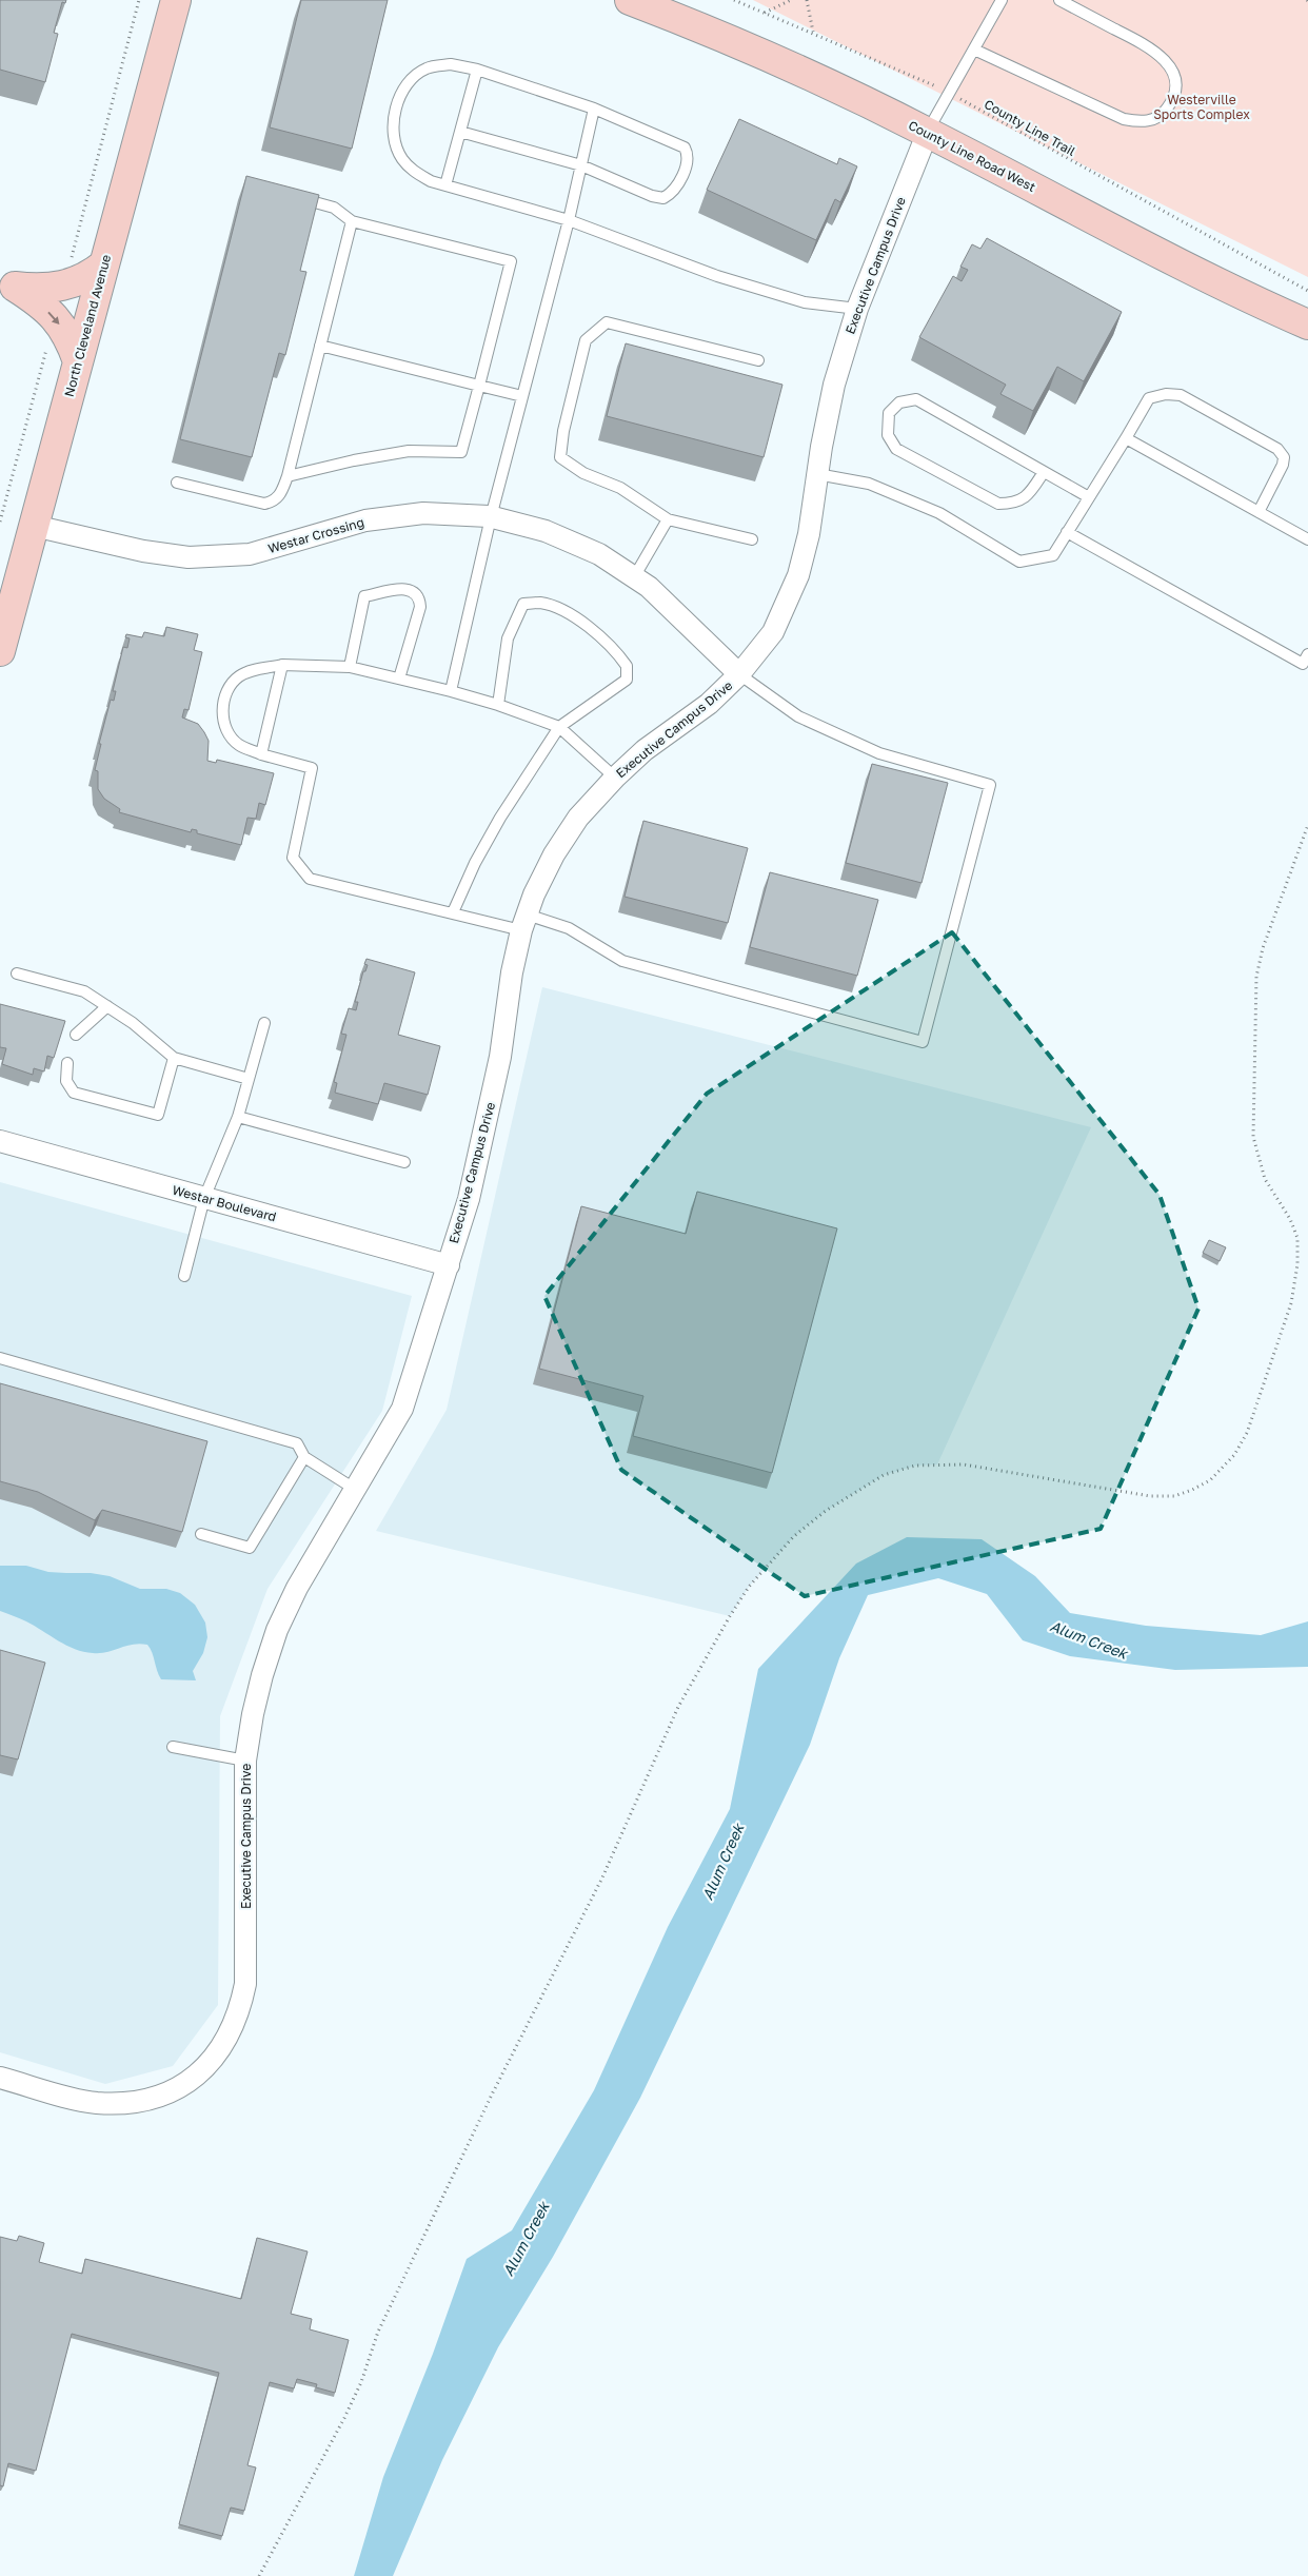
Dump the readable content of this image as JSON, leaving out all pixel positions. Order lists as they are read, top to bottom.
{
  "streets": {
    "main road": ["County Line Road West", "North Cleveland Avenue"],
    "street": ["Executive Campus Drive", "Westar Crossing", "Westar Boulevard"],
    "path": ["County Line Trail"]
  },
  "crossings": [
    ["County Line Road West", "Executive Campus Drive"],
    ["Executive Campus Drive", "Westar Crossing"],
    ["Executive Campus Drive", "Westar Boulevard"],
    ["North Cleveland Avenue", "Westar Crossing"]
  ],
  "water": ["Alum Creek"],
  "parks": ["Westerville Sports Complex"]
}
